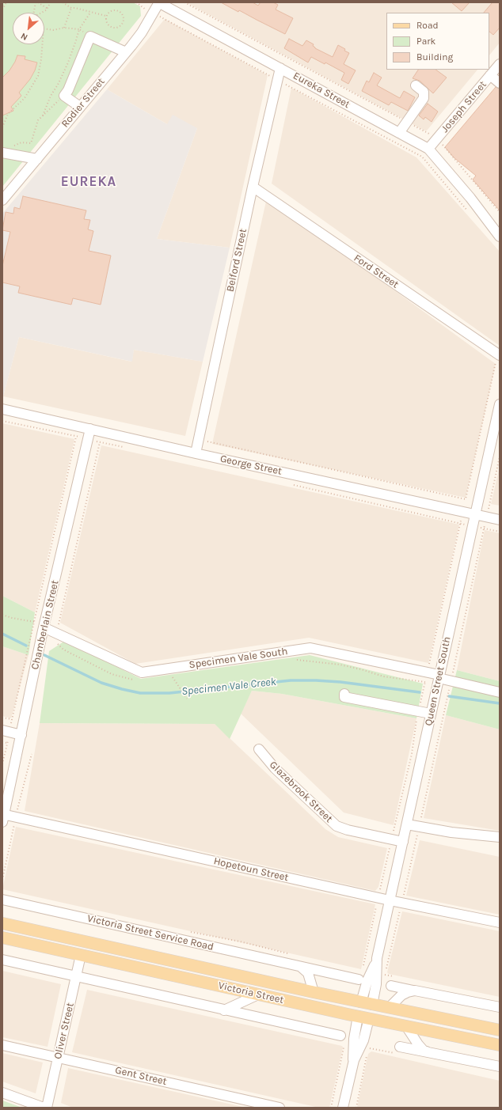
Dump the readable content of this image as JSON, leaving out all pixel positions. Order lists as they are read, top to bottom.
{
  "streets": {
    "main road": ["Queen Street South", "Victoria Street"],
    "street": [
      "Eureka Street",
      "Rodier Street",
      "Joseph Street",
      "Belford Street",
      "Ford Street",
      "George Street",
      "Chamberlain Street",
      "Specimen Vale South",
      "Glazebrook Street",
      "Hopetoun Street",
      "Victoria Street Service Road",
      "Oliver Street",
      "Gent Street"
    ]
  },
  "crossings": [
    ["Eureka Street", "Rodier Street"],
    ["Eureka Street", "Joseph Street"],
    ["Eureka Street", "Belford Street"],
    ["Belford Street", "Ford Street"],
    ["Belford Street", "George Street"],
    ["George Street", "Chamberlain Street"],
    ["George Street", "Queen Street South"],
    ["Chamberlain Street", "Specimen Vale South"],
    ["Chamberlain Street", "Hopetoun Street"],
    ["Specimen Vale South", "Queen Street South"],
    ["Queen Street South", "Glazebrook Street"],
    ["Queen Street South", "Hopetoun Street"],
    ["Queen Street South", "Victoria Street"],
    ["Victoria Street", "Oliver Street"],
    ["Oliver Street", "Gent Street"]
  ],
  "districts": ["EUREKA"],
  "water": ["Specimen Vale Creek"],
  "legend": ["Road", "Park", "Building"],
  "north": "bottom left"
}
